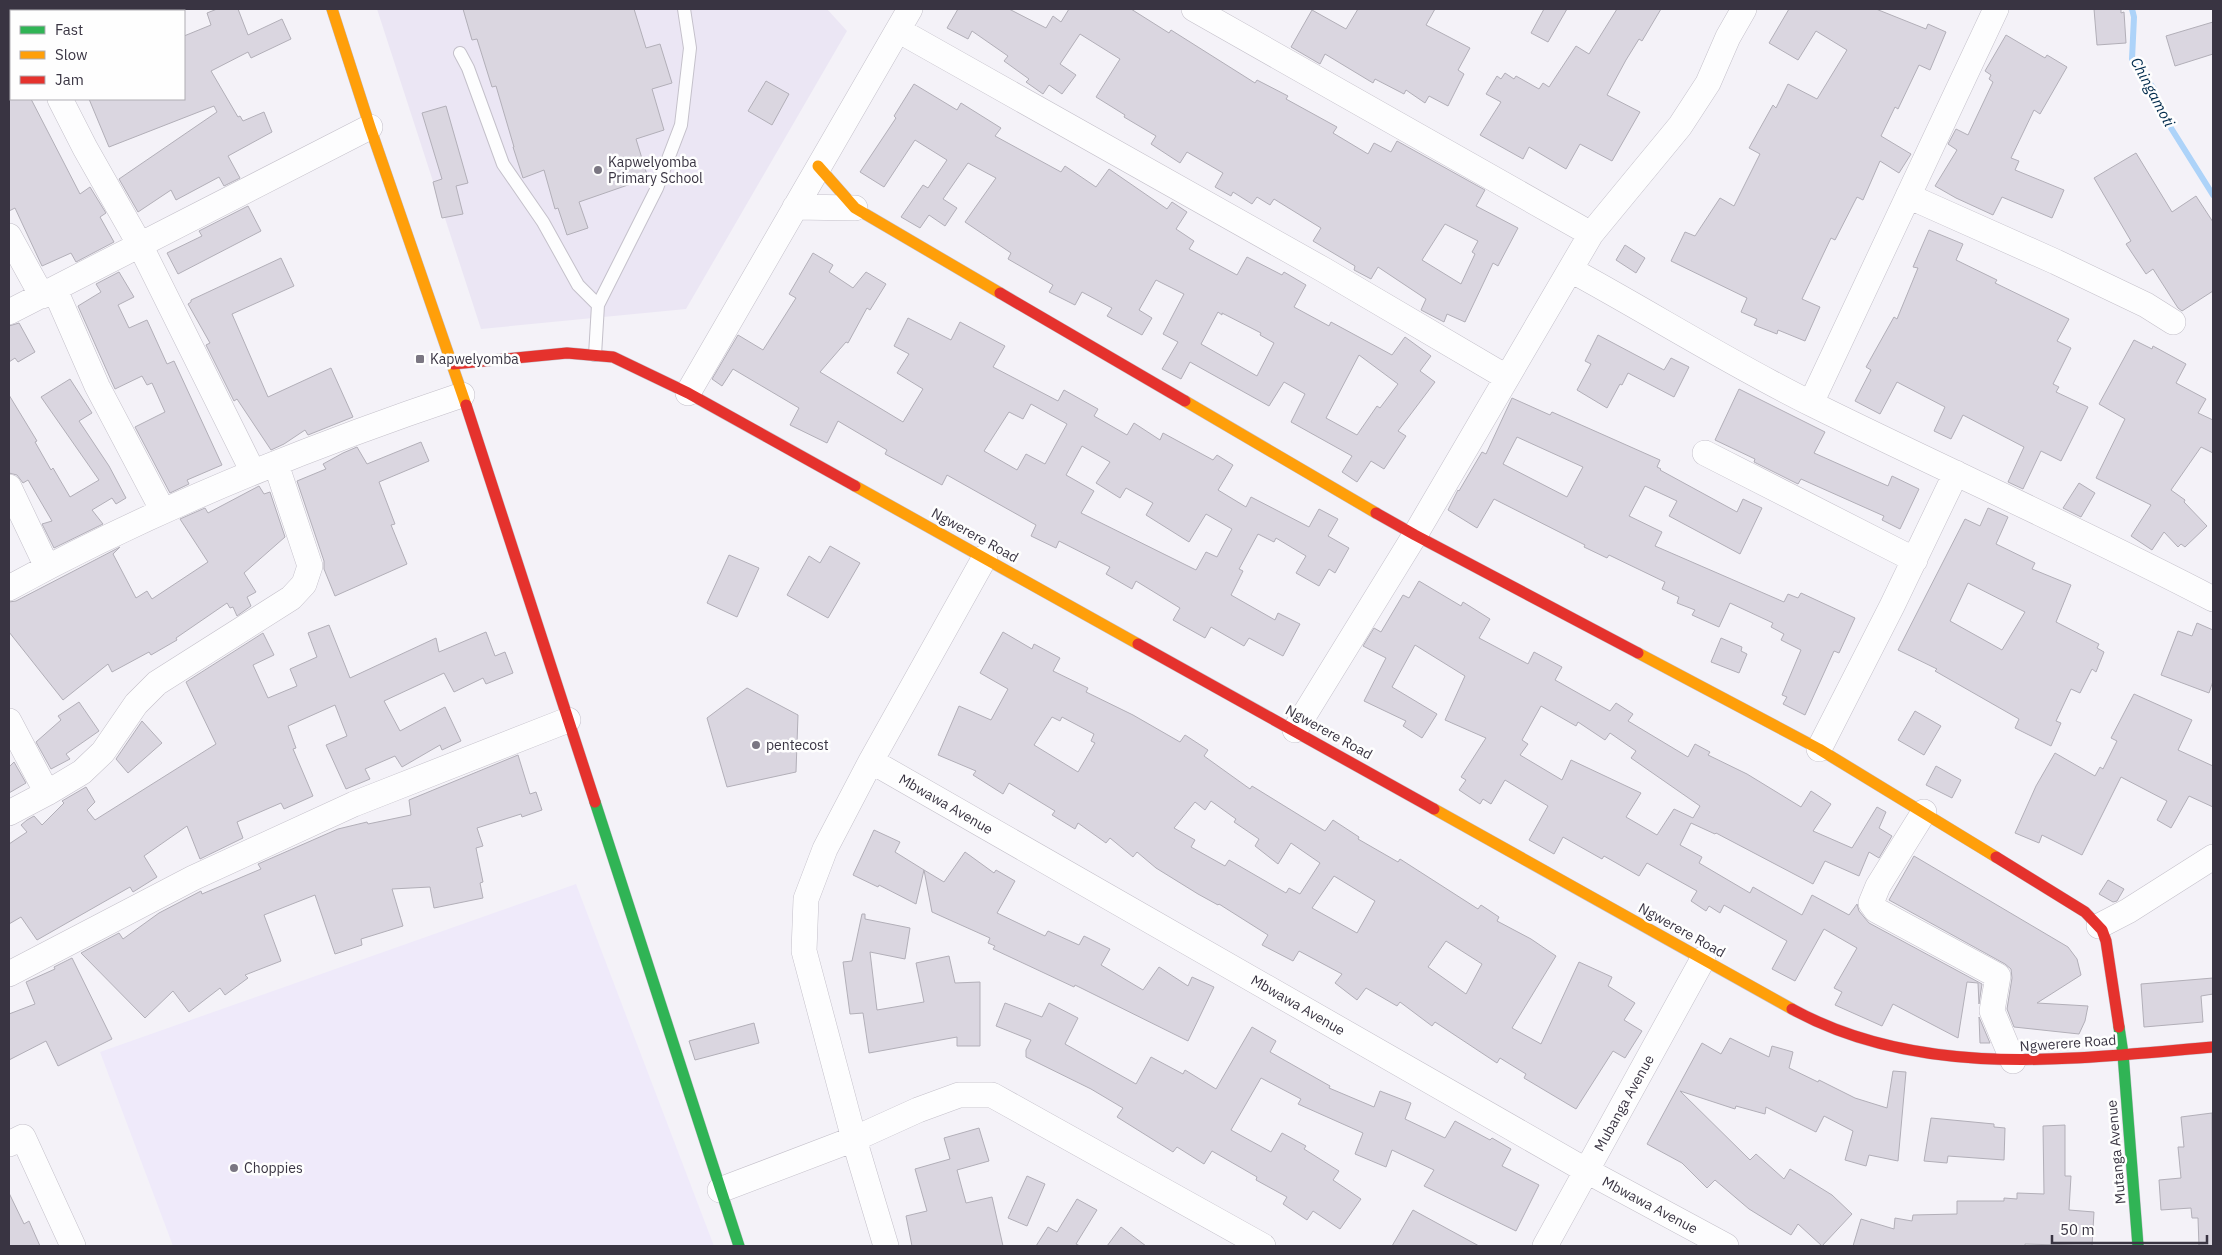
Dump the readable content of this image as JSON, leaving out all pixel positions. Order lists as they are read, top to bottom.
{
  "streets": {
    "street": [
      "Ngwerere Road",
      "Mbwawa Avenue",
      "Mubanga Avenue",
      "Mutanga Avenue"
    ]
  },
  "crossings": [
    ["Ngwerere Road", "Mubanga Avenue"],
    ["Ngwerere Road", "Mutanga Avenue"],
    ["Mbwawa Avenue", "Mubanga Avenue"]
  ],
  "water": ["Chingamoti"],
  "places": {
    "other": ["Kapwelyomba Primary School", "pentecost", "Choppies"],
    "transit": ["Kapwelyomba"]
  },
  "legend": ["Fast", "Slow", "Jam"],
  "scale_bar": "50 m"
}
